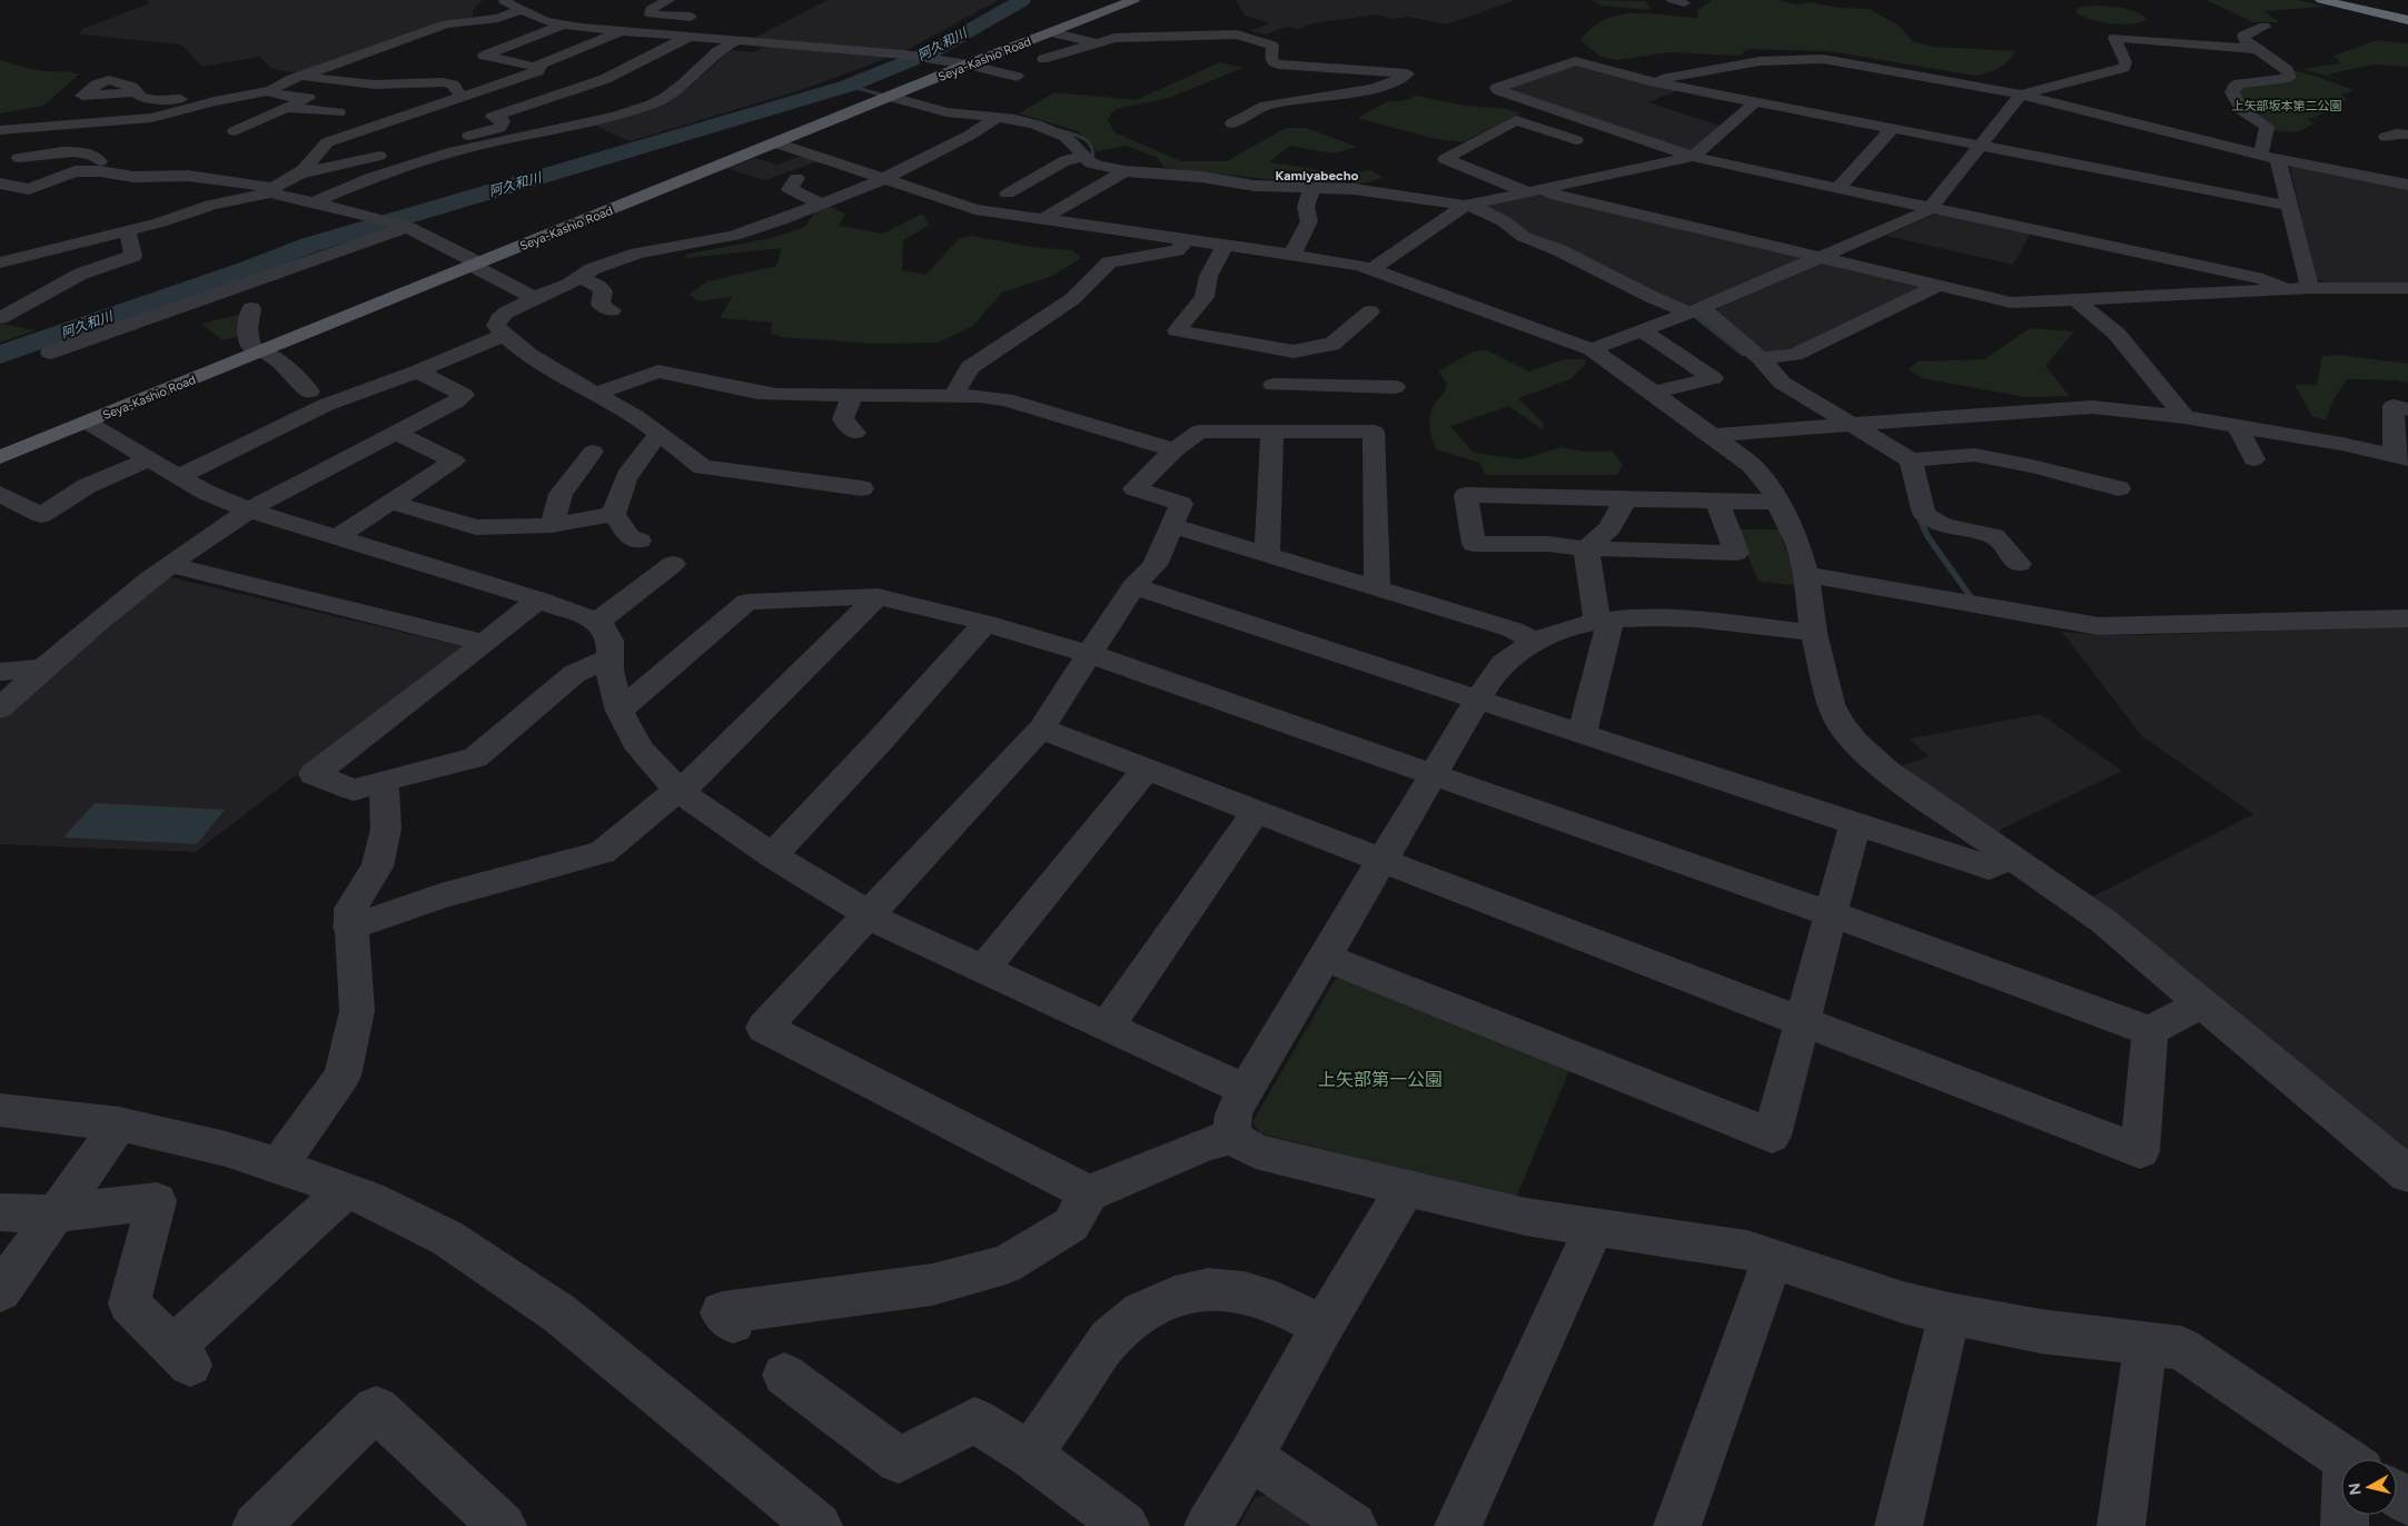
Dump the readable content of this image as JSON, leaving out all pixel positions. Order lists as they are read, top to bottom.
{
  "streets": {
    "main road": ["Seya-Kashio Road"]
  },
  "districts": ["Kamiyabecho"],
  "water": ["阿久和川"],
  "parks": ["上矢部坂本第二公園", "上矢部第一公園"],
  "north": "left"
}
